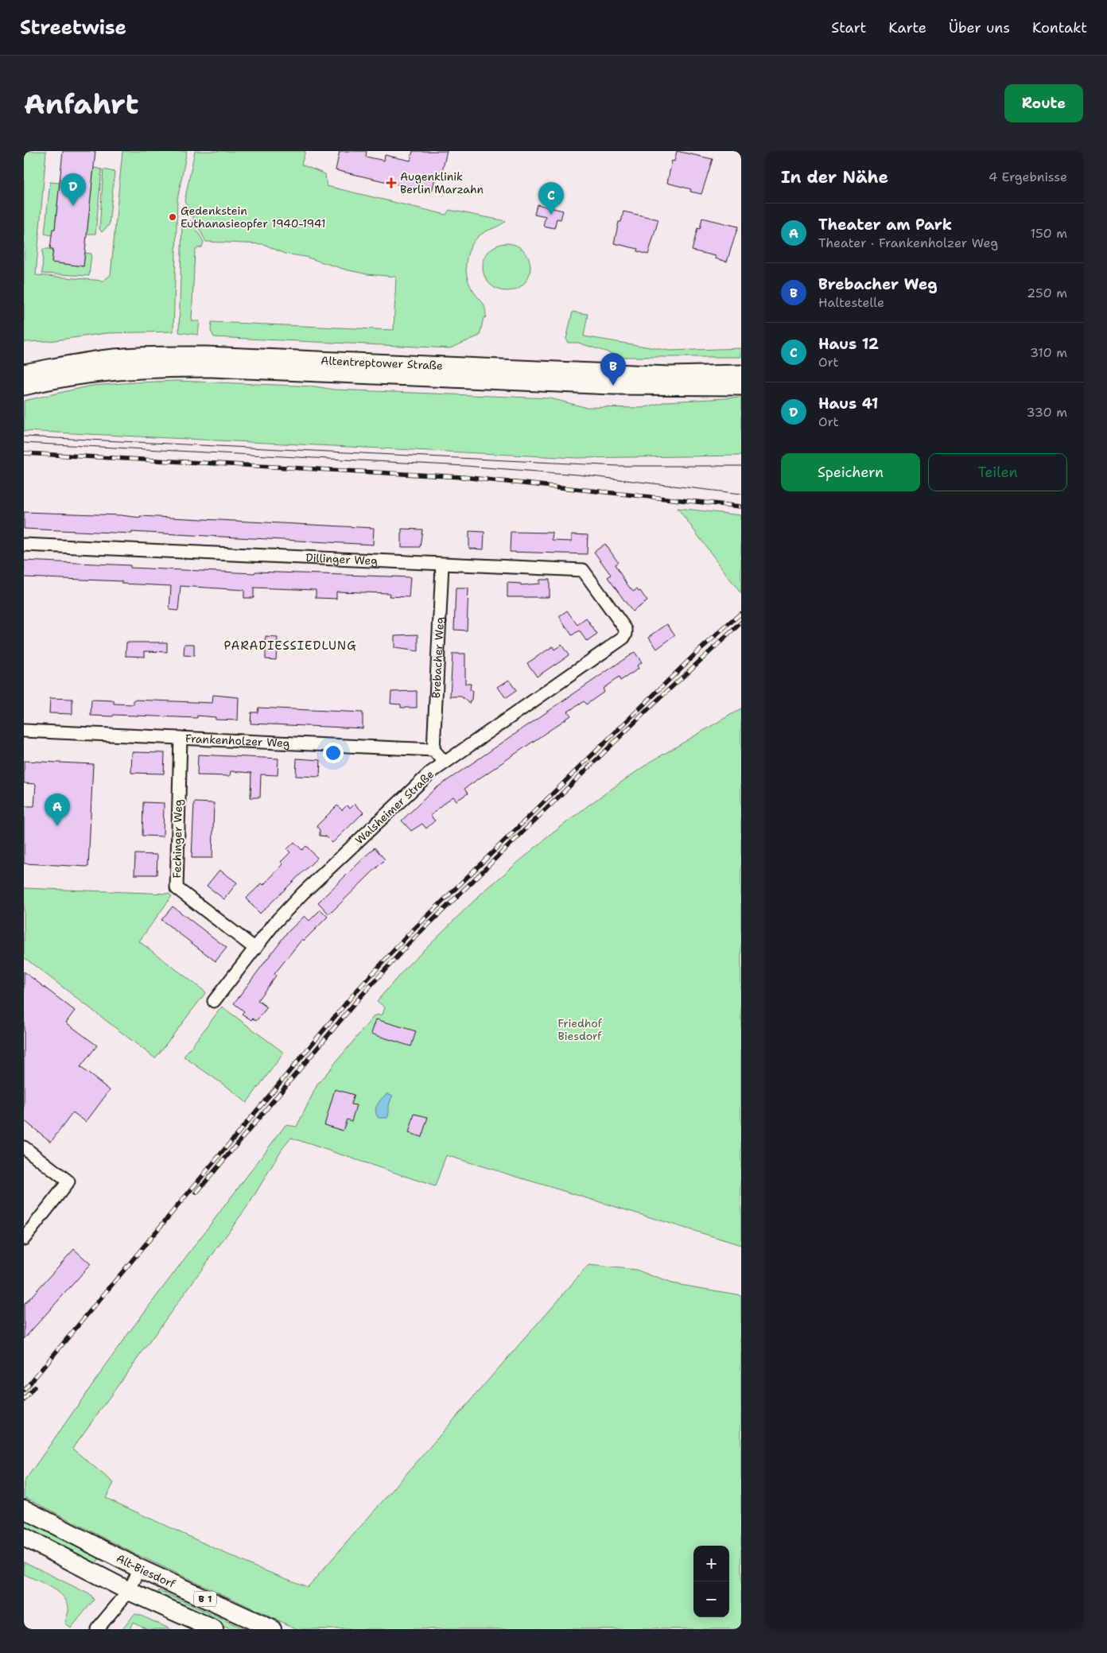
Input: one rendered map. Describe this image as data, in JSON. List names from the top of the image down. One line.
{"streets":{"main road":["Altentreptower Straße","Alt-Biesdorf","B 1"],"street":["Dillinger Weg","Brebacher Weg","Frankenholzer Weg","Walsheimer Straße","Fechinger Weg"]},"crossings":[["Dillinger Weg","Brebacher Weg"],["Dillinger Weg","Walsheimer Straße"],["Brebacher Weg","Frankenholzer Weg"],["Frankenholzer Weg","Fechinger Weg"],["Walsheimer Straße","Fechinger Weg"]],"districts":["PARADIESSIEDLUNG"],"parks":["Friedhof Biesdorf"],"places":{"health":["Augenklinik Berlin Marzahn"],"other":["Gedenkstein Euthanasieopfer 1940-1941"]},"page":{"header":"Streetwise","nav":["Start","Karte","Über uns","Kontakt"],"buttons":["Route",["Speichern","Teilen"]],"title":"Anfahrt","heading":["In der Nähe","4 Ergebnisse"],"pins":["D","C","B","A"],"list":[{"mark":"A","name":"Theater am Park","note":"Theater · Frankenholzer Weg","value":"150 m"},{"mark":"B","name":"Brebacher Weg","note":"Haltestelle","value":"250 m"},{"mark":"C","name":"Haus 12","note":"Ort","value":"310 m"},{"mark":"D","name":"Haus 41","note":"Ort","value":"330 m"}],"map_buttons":["+","−"]}}
